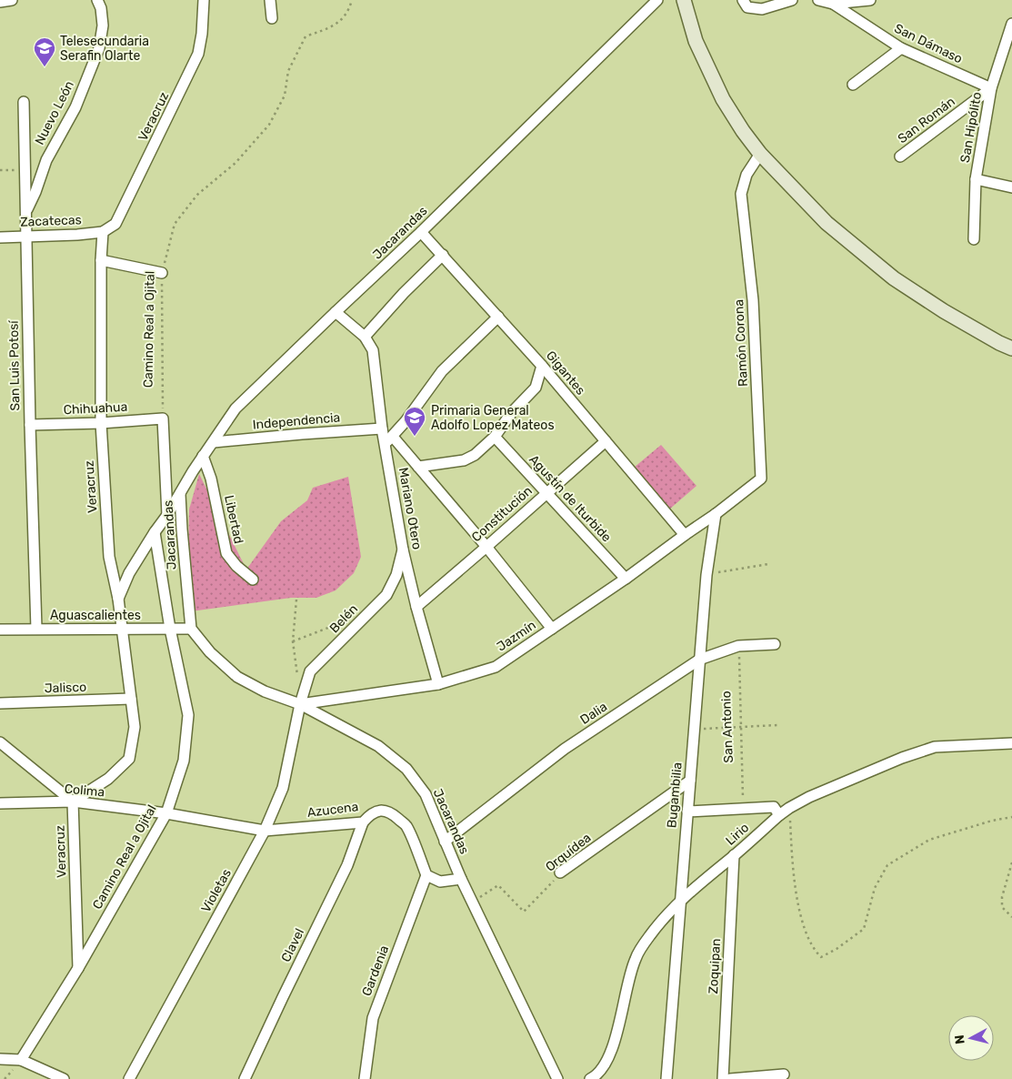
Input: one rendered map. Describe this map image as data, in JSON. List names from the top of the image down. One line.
{"streets":{"street":["San Dámaso","Nuevo León","Veracruz","San Román","San Hipólito","Zacatecas","Jacarandas","Camino Real a Ojital","Ramón Corona","San Luis Potosí","Gigantes","Chihuahua","Independencia","Agustín de Iturbide","Mariano Otero","Constitución","Libertad","Aguascalientes","Belén","Jazmín","Jalisco","Dalia","Colima","Bugambilia","Azucena","Lirio","Orquídea","Violetas","Clavel","Zoquipan","Gardenia"],"path":["San Antonio"]},"crossings":[["San Dámaso","San Román"],["San Dámaso","San Hipólito"],["Nuevo León","San Luis Potosí"],["Veracruz","Zacatecas"],["Veracruz","Camino Real a Ojital"],["Veracruz","Chihuahua"],["Veracruz","Aguascalientes"],["Veracruz","Jalisco"],["Veracruz","Colima"],["San Román","San Hipólito"],["Zacatecas","San Luis Potosí"],["Jacarandas","Gigantes"],["Jacarandas","Independencia"],["Jacarandas","Mariano Otero"],["Jacarandas","Libertad"],["Jacarandas","Aguascalientes"],["Jacarandas","Belén"],["Jacarandas","Jazmín"],["Jacarandas","Dalia"],["Jacarandas","Orquídea"],["Jacarandas","Violetas"],["Camino Real a Ojital","Chihuahua"],["Camino Real a Ojital","Aguascalientes"],["Camino Real a Ojital","Colima"],["Camino Real a Ojital","Azucena"],["Ramón Corona","Jazmín"],["Ramón Corona","Bugambilia"],["San Luis Potosí","Chihuahua"],["San Luis Potosí","Aguascalientes"],["Gigantes","Constitución"],["Gigantes","Jazmín"],["Independencia","Mariano Otero"],["Agustín de Iturbide","Constitución"],["Agustín de Iturbide","Jazmín"],["Mariano Otero","Constitución"],["Mariano Otero","Belén"],["Mariano Otero","Jazmín"],["Belén","Jazmín"],["Belén","Violetas"],["Jazmín","Bugambilia"],["Jazmín","Violetas"],["Dalia","San Antonio"],["Dalia","Bugambilia"],["Colima","Azucena"],["Bugambilia","Lirio"],["Bugambilia","Orquídea"],["Azucena","Violetas"],["Azucena","Clavel"],["Azucena","Gardenia"],["Lirio","Zoquipan"]],"places":{"school or university":["Telesecundaria Serafin Olarte","Primaria General Adolfo Lopez Mateos"]},"north":"left"}
